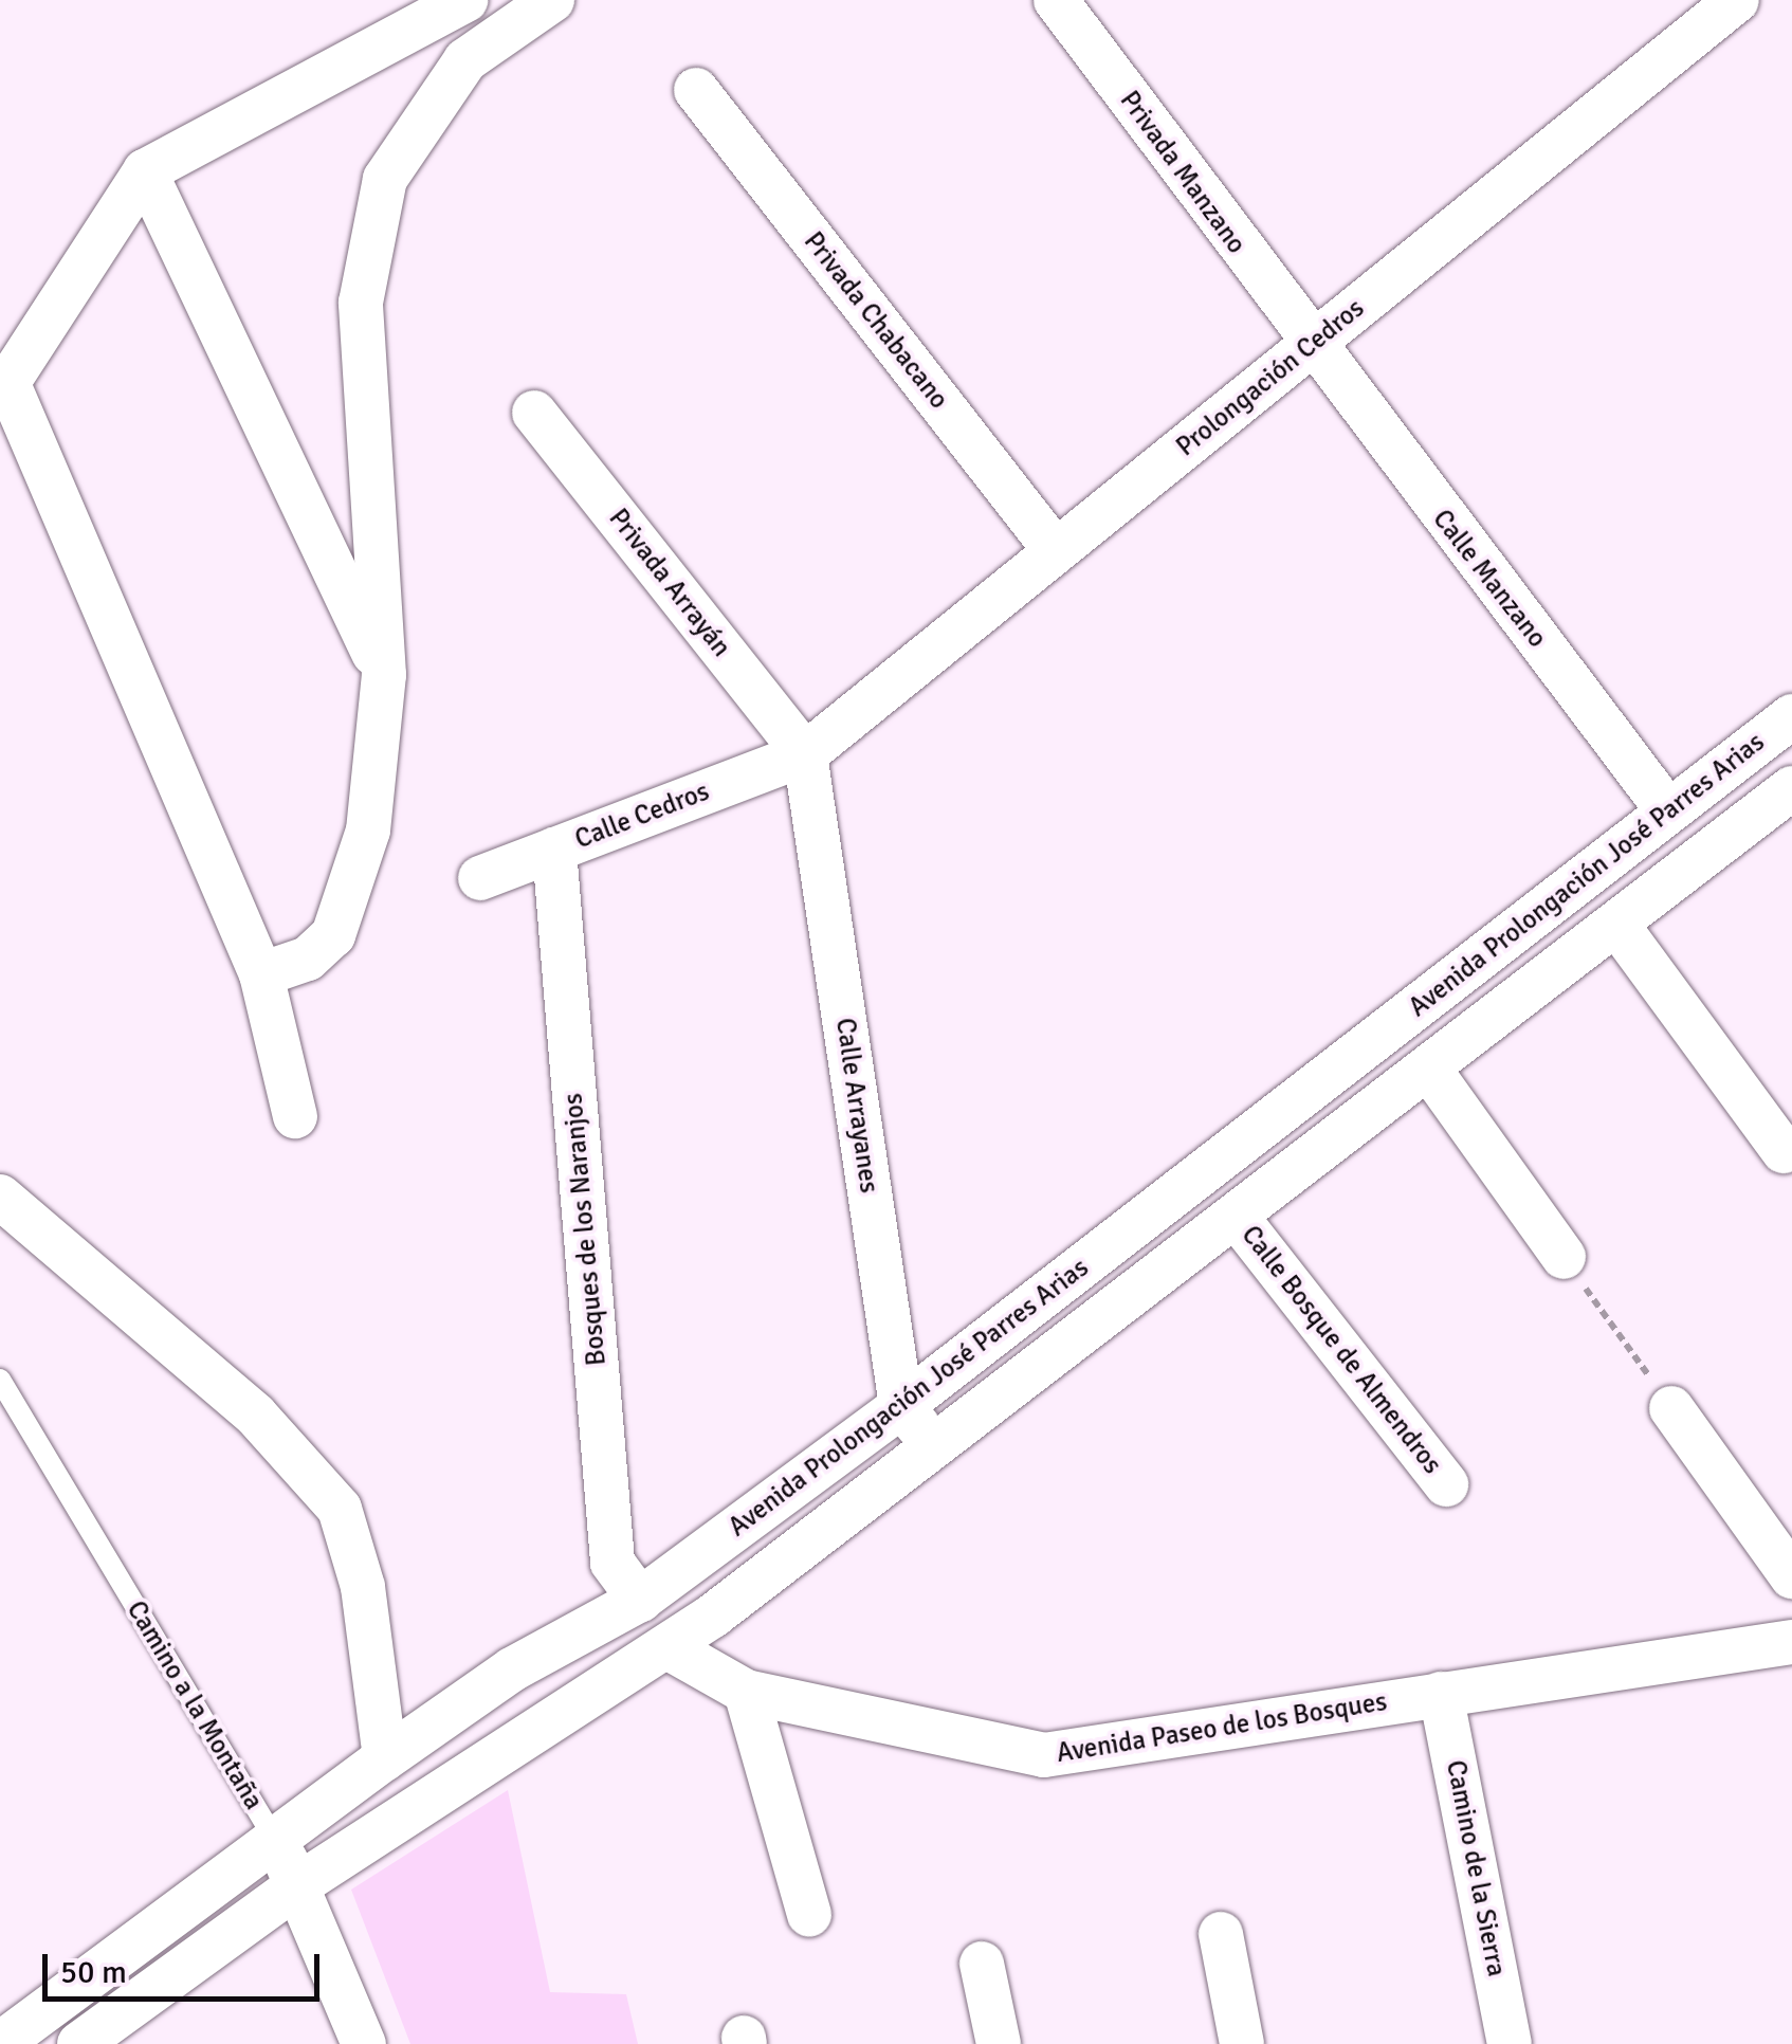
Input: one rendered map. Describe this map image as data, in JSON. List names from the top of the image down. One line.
{"streets":{"street":["Privada Manzano","Privada Chabacano","Prolongación Cedros","Calle Manzano","Privada Arrayán","Calle Cedros","Avenida Prolongación José Parres Arias","Calle Arrayanes","Bosques de los Naranjos","Calle Bosque de Almendros","Camino a la Montaña","Avenida Paseo de los Bosques","Camino de la Sierra"]},"crossings":[["Privada Manzano","Prolongación Cedros"],["Privada Manzano","Calle Manzano"],["Privada Chabacano","Prolongación Cedros"],["Prolongación Cedros","Calle Manzano"],["Prolongación Cedros","Privada Arrayán"],["Prolongación Cedros","Calle Cedros"],["Prolongación Cedros","Calle Arrayanes"],["Calle Manzano","Avenida Prolongación José Parres Arias"],["Privada Arrayán","Calle Cedros"],["Privada Arrayán","Calle Arrayanes"],["Calle Cedros","Calle Arrayanes"],["Calle Cedros","Bosques de los Naranjos"],["Avenida Prolongación José Parres Arias","Calle Arrayanes"],["Avenida Prolongación José Parres Arias","Bosques de los Naranjos"],["Avenida Prolongación José Parres Arias","Calle Bosque de Almendros"],["Avenida Prolongación José Parres Arias","Camino a la Montaña"],["Avenida Prolongación José Parres Arias","Avenida Paseo de los Bosques"],["Avenida Paseo de los Bosques","Camino de la Sierra"]],"scale_bar":"50 m"}
